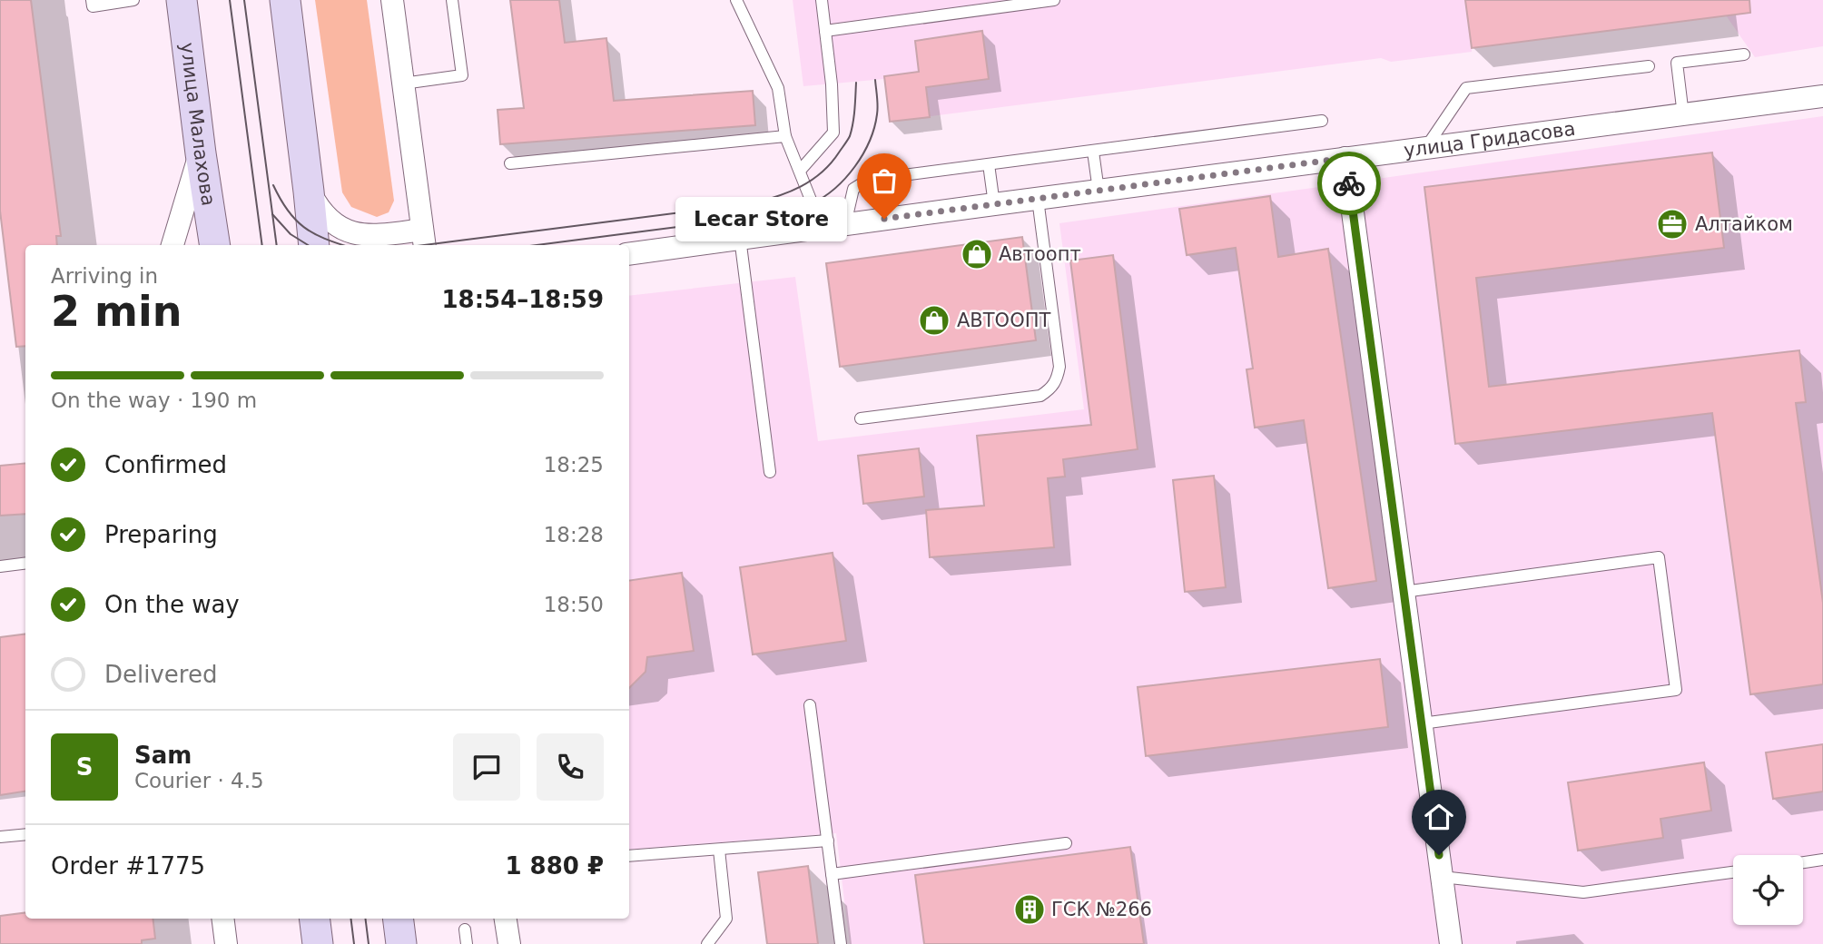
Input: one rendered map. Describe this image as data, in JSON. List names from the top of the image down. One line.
{"streets":{"main road":["улица Малахова"],"street":["улица Гридасова"]},"places":{"other":["Lecar Store"],"office":["Алтайком"],"shop":["Автоопт","АВТООПТ"],"building":["ГСК №266"]},"page":{"bubble":"Lecar Store","heading":["2 min","Arriving in","18:54–18:59"],"panel":["Sam","Courier · 4.5","Order #1775","1 880 ₽"],"bar":"On the way · 190 m","list":[["Confirmed","18:25"],["Preparing","18:28"],["On the way","18:50"],"Delivered"],"round":"S"}}
